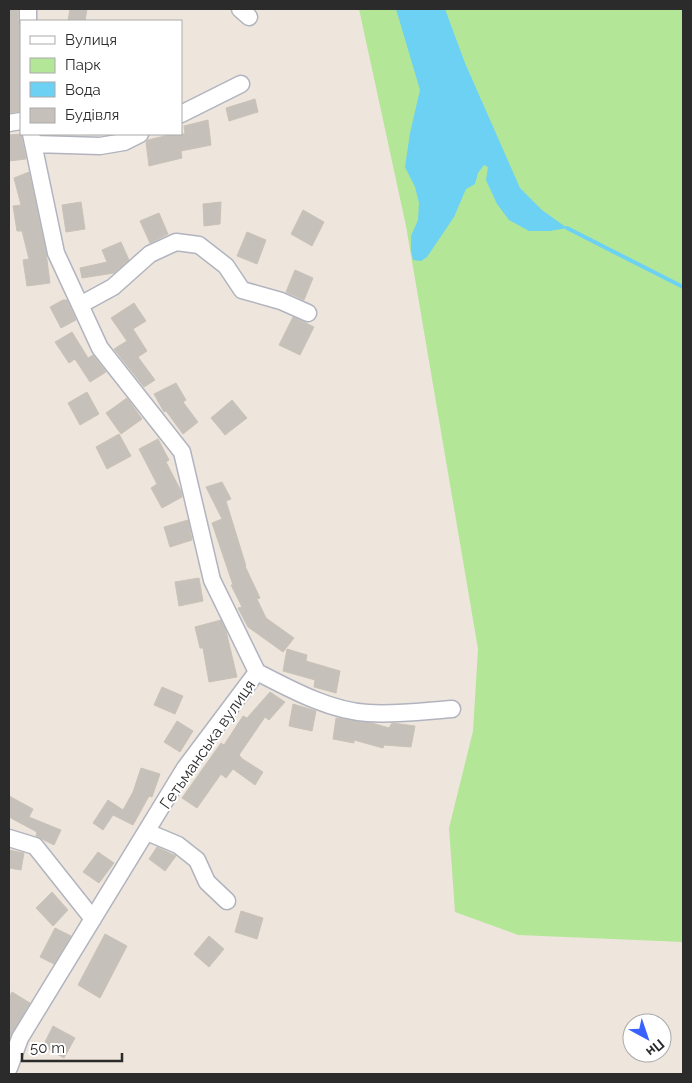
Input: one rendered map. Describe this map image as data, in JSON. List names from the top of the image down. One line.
{"streets":{"street":["Гетьманська вулиця"]},"legend":["Вулиця","Парк","Вода","Будівля"],"scale_bar":"50 m","north":"bottom right"}
